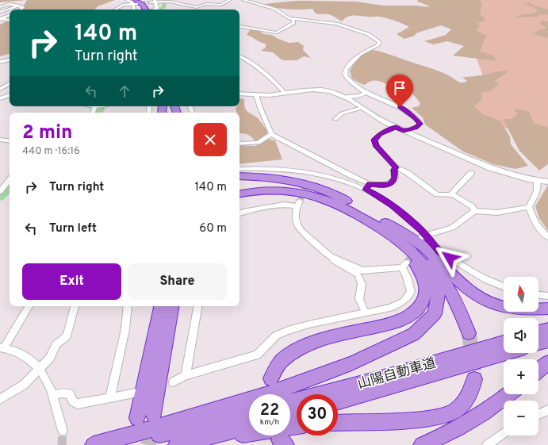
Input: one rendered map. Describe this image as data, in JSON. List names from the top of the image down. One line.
{"streets":{"highway":["山陽自動車道"]},"north":"top","page":{"turn":["140 m","Turn right"],"heading":["2 min","440 m · 16:16"],"list":[{"name":"Turn right","value":"140 m"},{"name":"Turn left","value":"60 m"}],"buttons":["Exit","Share"],"map_buttons":["+","−"],"speed":"22 km/h","limit":"30"}}
